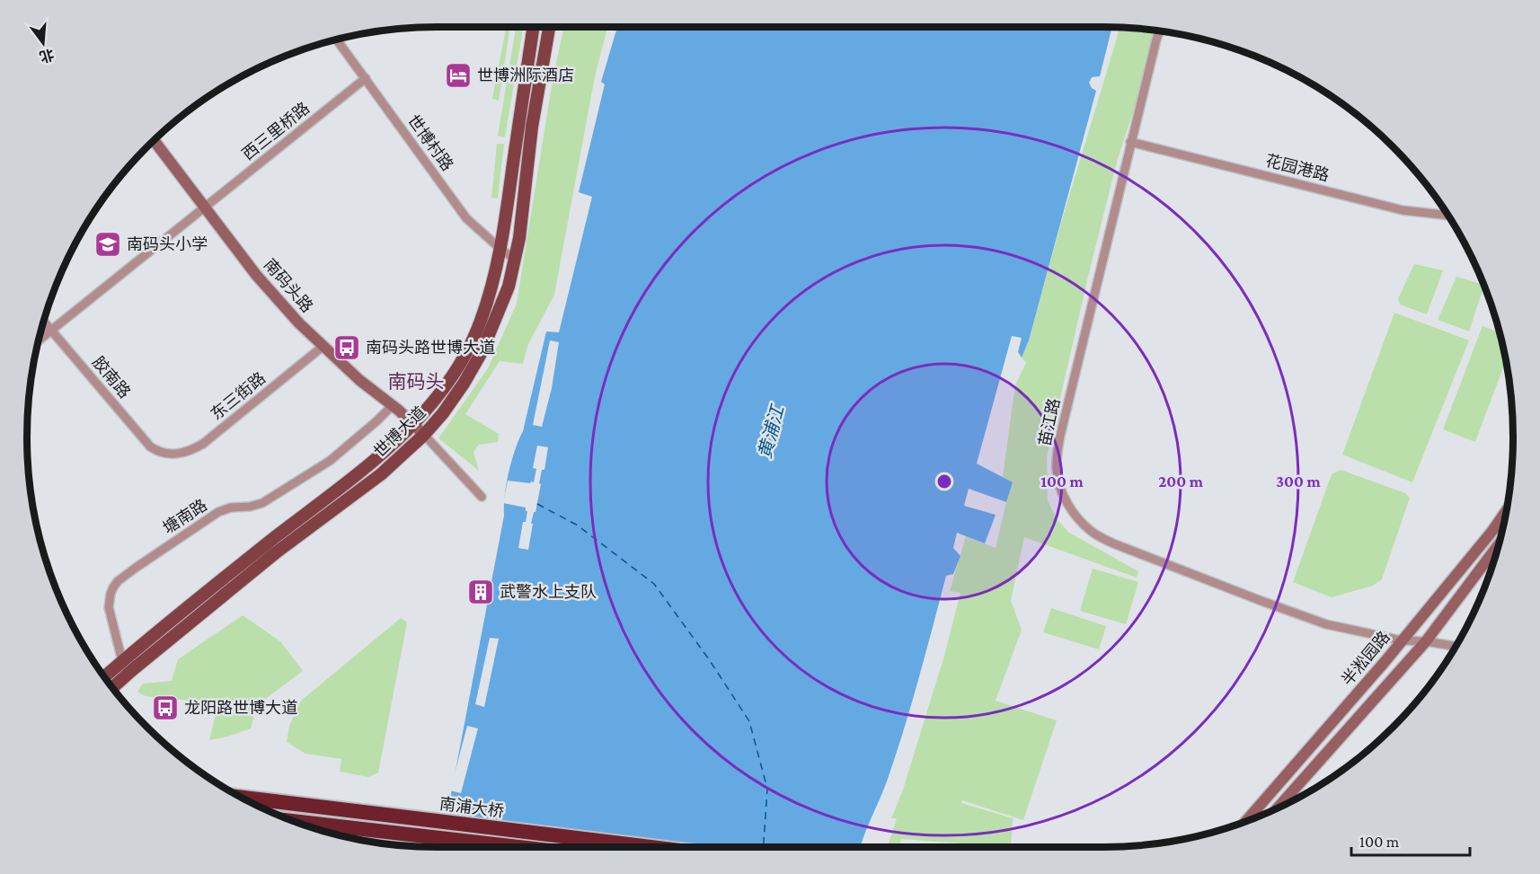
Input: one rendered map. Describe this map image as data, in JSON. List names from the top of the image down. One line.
{"streets":{"highway":["南浦大桥"],"main road":["南码头路","世博大道","半淞园路"],"street":["西三里桥路","世博村路","花园港路","胶南路","东三街路","苗江路","塘南路"]},"crossings":[["西三里桥路","世博村路"],["西三里桥路","南码头路"],["西三里桥路","胶南路"],["世博村路","世博大道"],["花园港路","苗江路"],["南码头路","东三街路"],["南码头路","世博大道"],["南码头路","塘南路"],["胶南路","东三街路"],["苗江路","半淞园路"],["世博大道","塘南路"]],"districts":["南码头"],"water":["黄浦江"],"places":{"hotel":["世博洲际酒店"],"school or university":["南码头小学"],"bus stop":["南码头路世博大道","龙阳路世博大道"],"building":["武警水上支队"]},"scale_bar":"100 m","north":"bottom","rings":["100 m","200 m","300 m"]}
